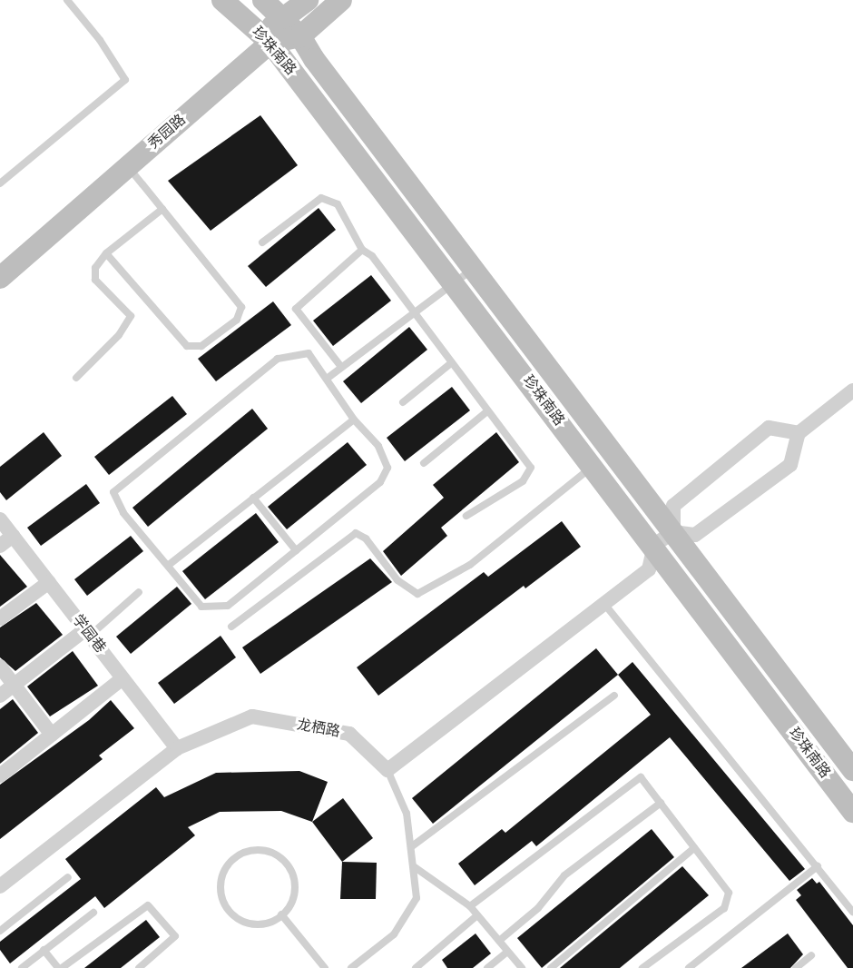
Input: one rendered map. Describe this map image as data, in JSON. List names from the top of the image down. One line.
{"streets":{"main road":["珍珠南路","秀园路"],"street":["学园巷","龙栖路"]},"crossings":[["珍珠南路","秀园路"],["学园巷","龙栖路"]]}
